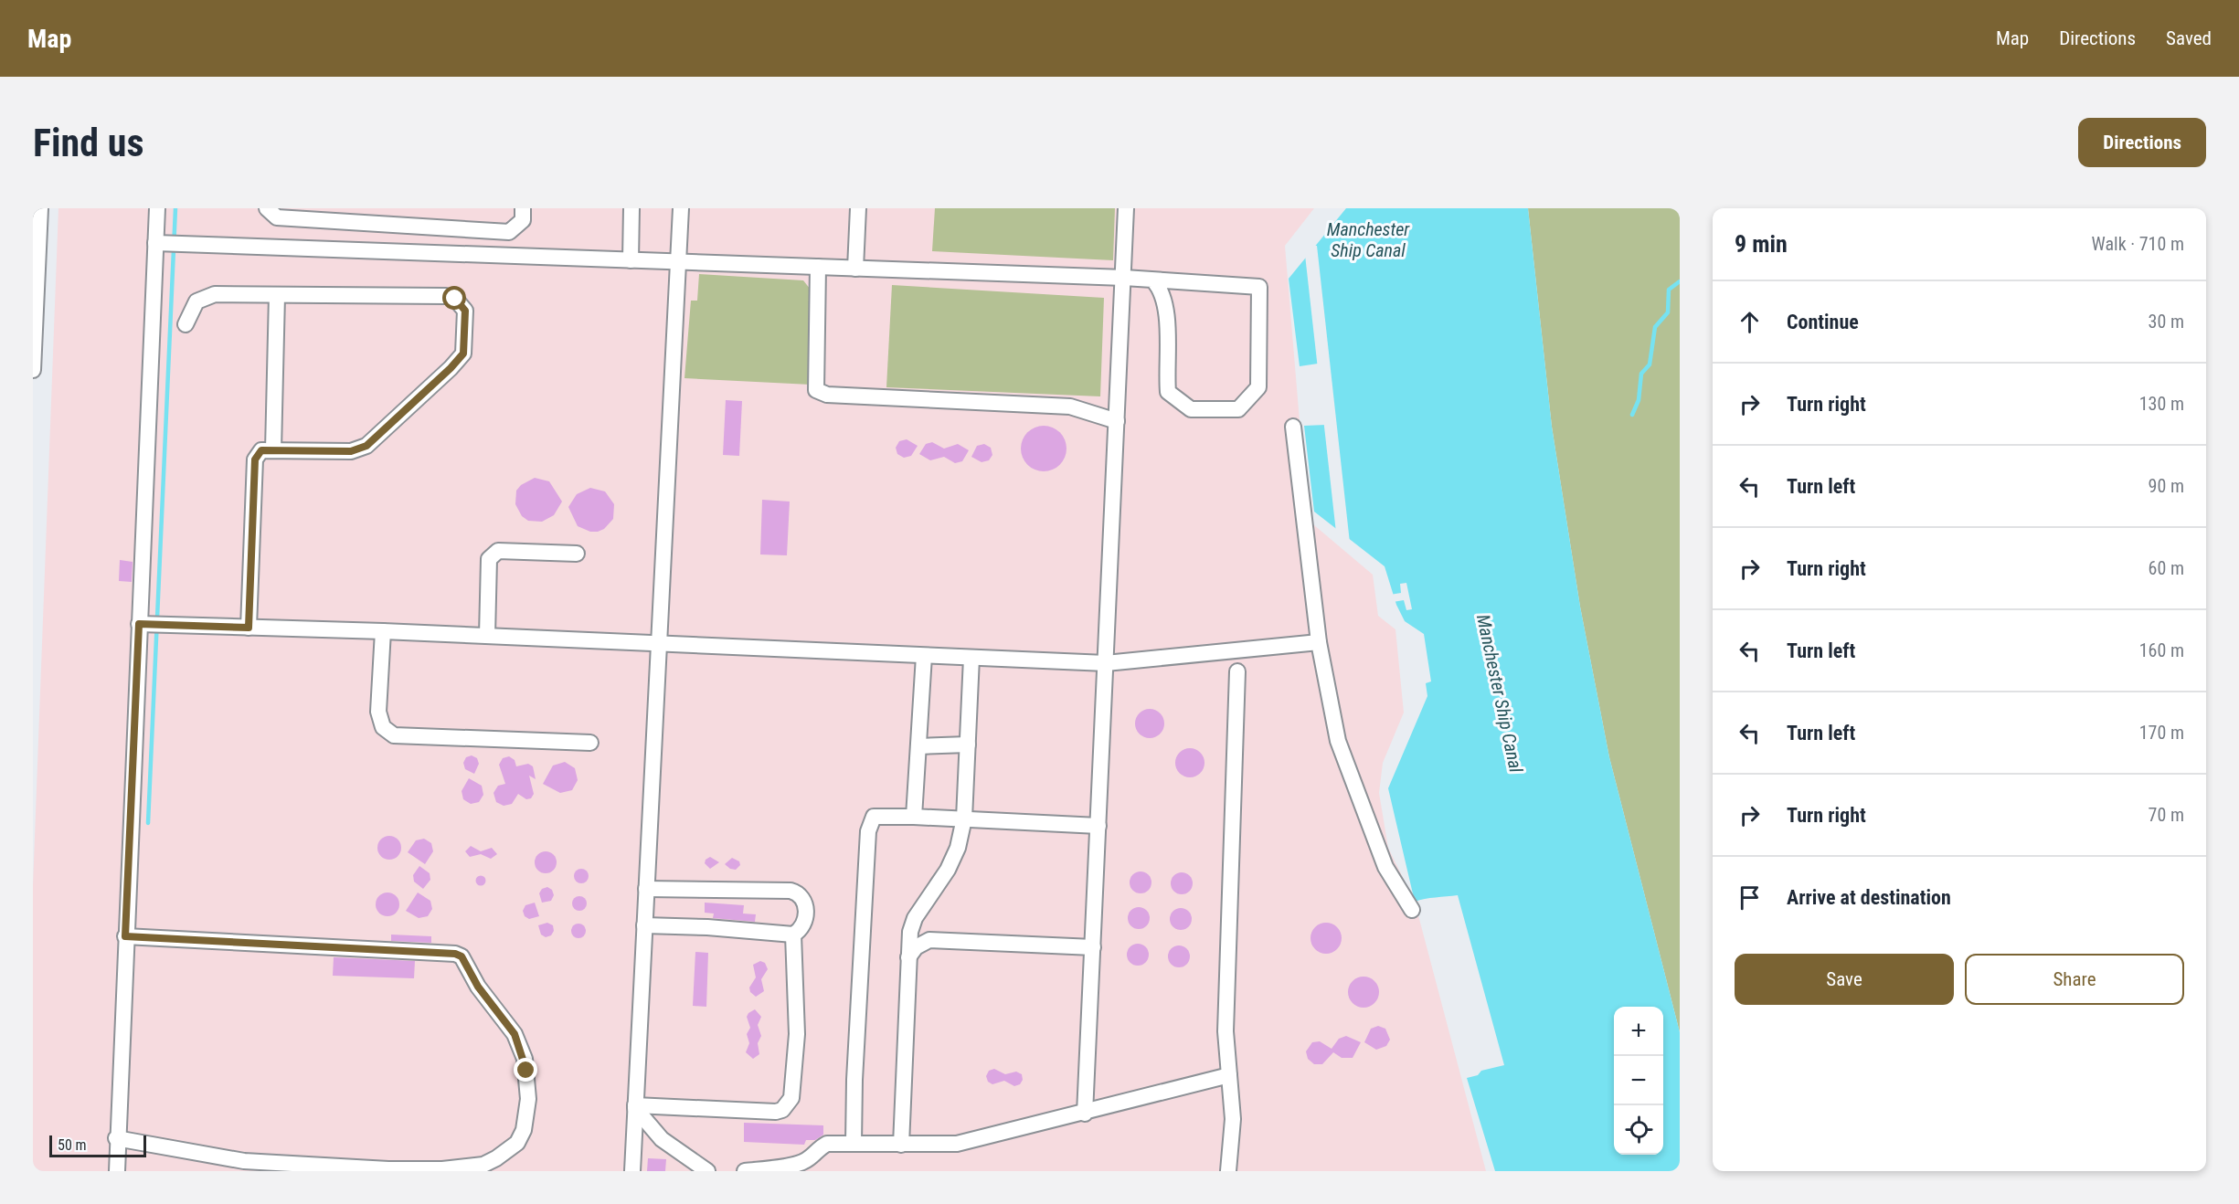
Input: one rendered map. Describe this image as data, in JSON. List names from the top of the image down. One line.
{"water":["Manchester Ship Canal"],"scale_bar":"50 m","page":{"header":"Map","nav":["Map","Directions","Saved"],"buttons":["Directions",["Save","Share"]],"title":"Find us","heading":["9 min","Walk · 710 m"],"list":[["Continue","30 m"],["Turn right","130 m"],["Turn left","90 m"],["Turn right","60 m"],["Turn left","160 m"],["Turn left","170 m"],["Turn right","70 m"],"Arrive at destination"],"map_buttons":["+","−"],"scale":"50 m"}}
